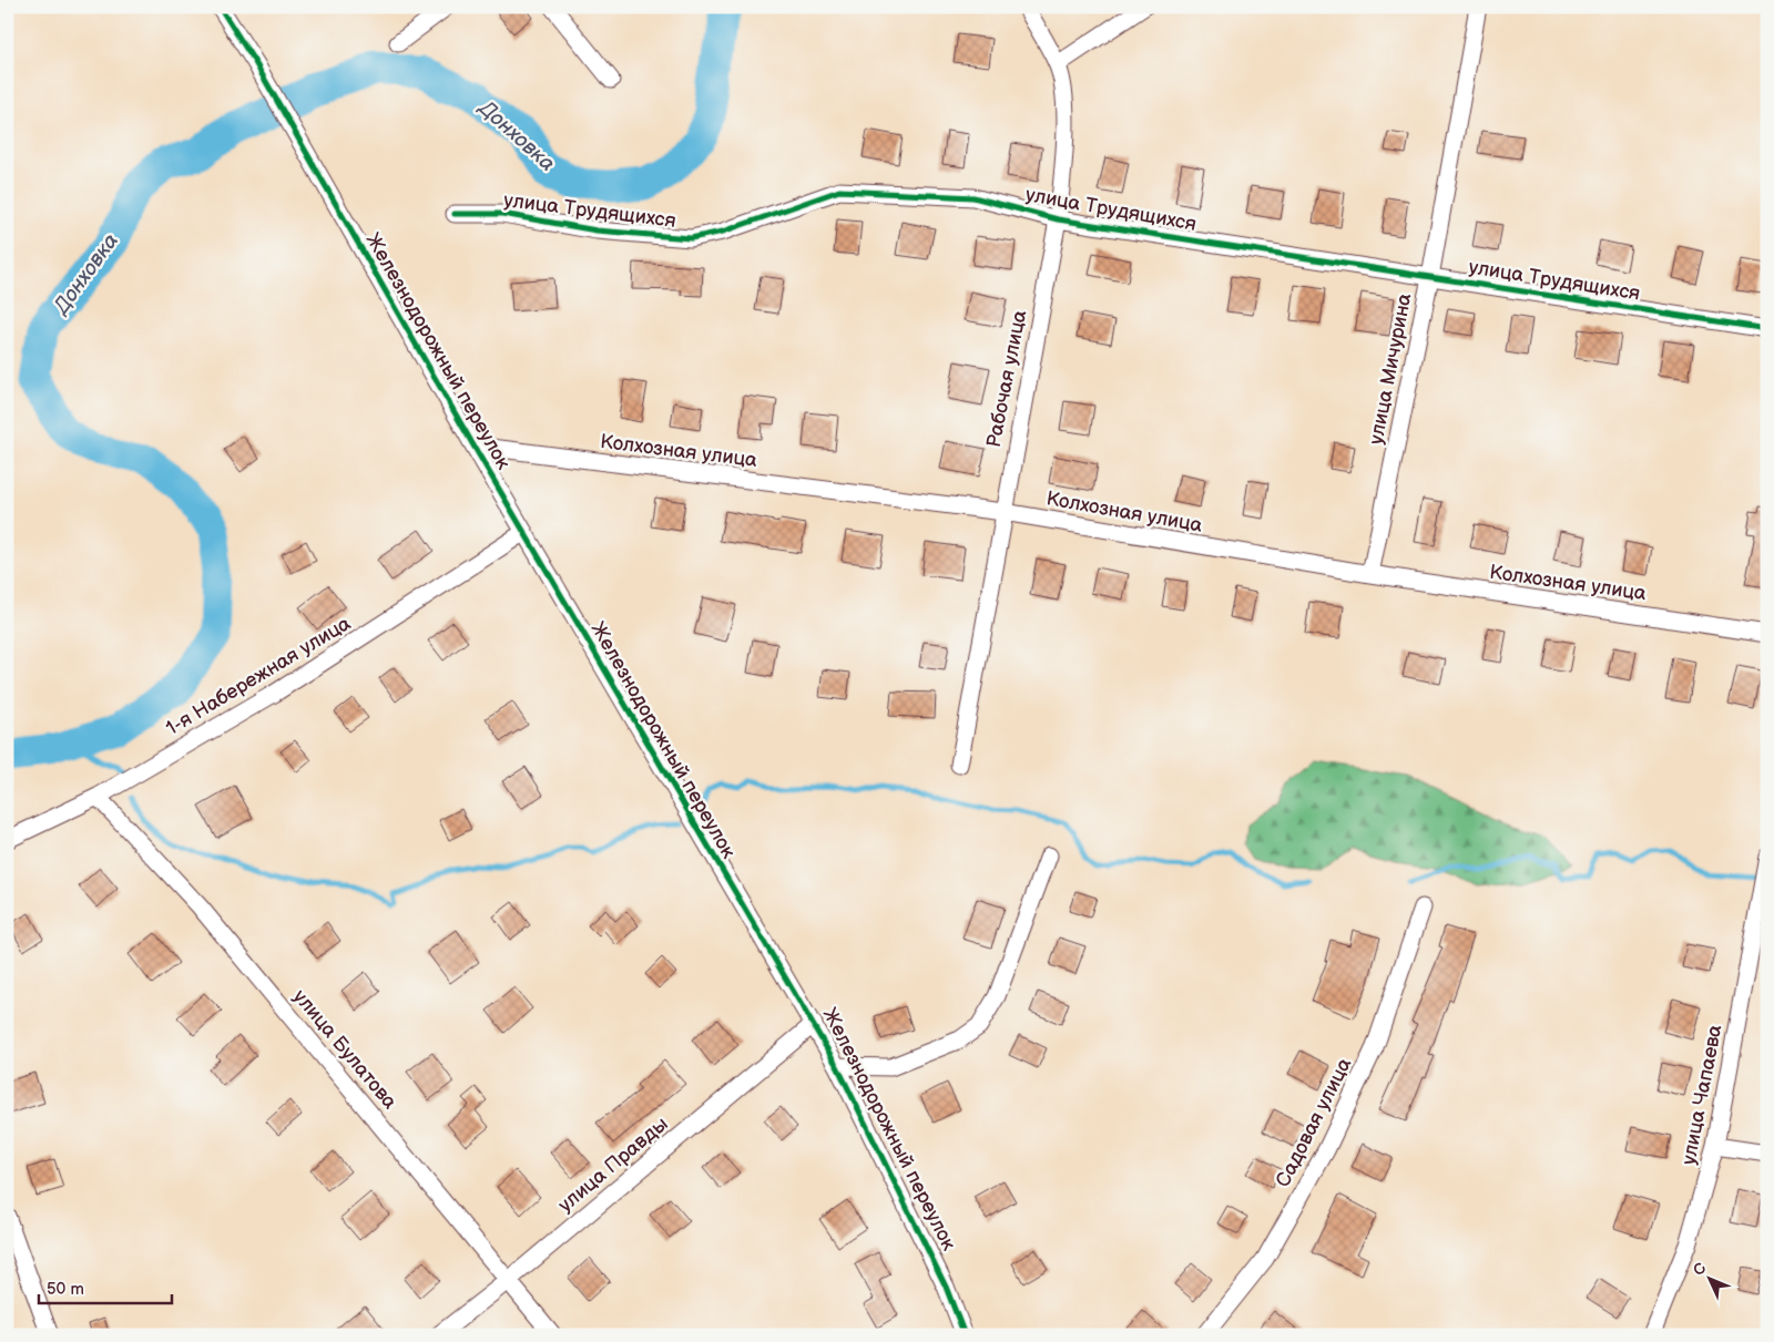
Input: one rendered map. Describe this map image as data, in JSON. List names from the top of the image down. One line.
{"streets":{"street":["улица Трудящихся","Железнодорожный переулок","улица Мичурина","Рабочая улица","Колхозная улица","1-я Набережная улица","улица Булатова","улица Чапаева","Садовая улица","улица Правды"]},"crossings":[["улица Трудящихся","улица Мичурина"],["улица Трудящихся","Рабочая улица"],["Железнодорожный переулок","Колхозная улица"],["Железнодорожный переулок","1-я Набережная улица"],["Железнодорожный переулок","улица Правды"],["улица Мичурина","Колхозная улица"],["Рабочая улица","Колхозная улица"],["1-я Набережная улица","улица Булатова"],["улица Булатова","улица Правды"]],"water":["Донховка"],"scale_bar":"50 m","north":"top left"}
